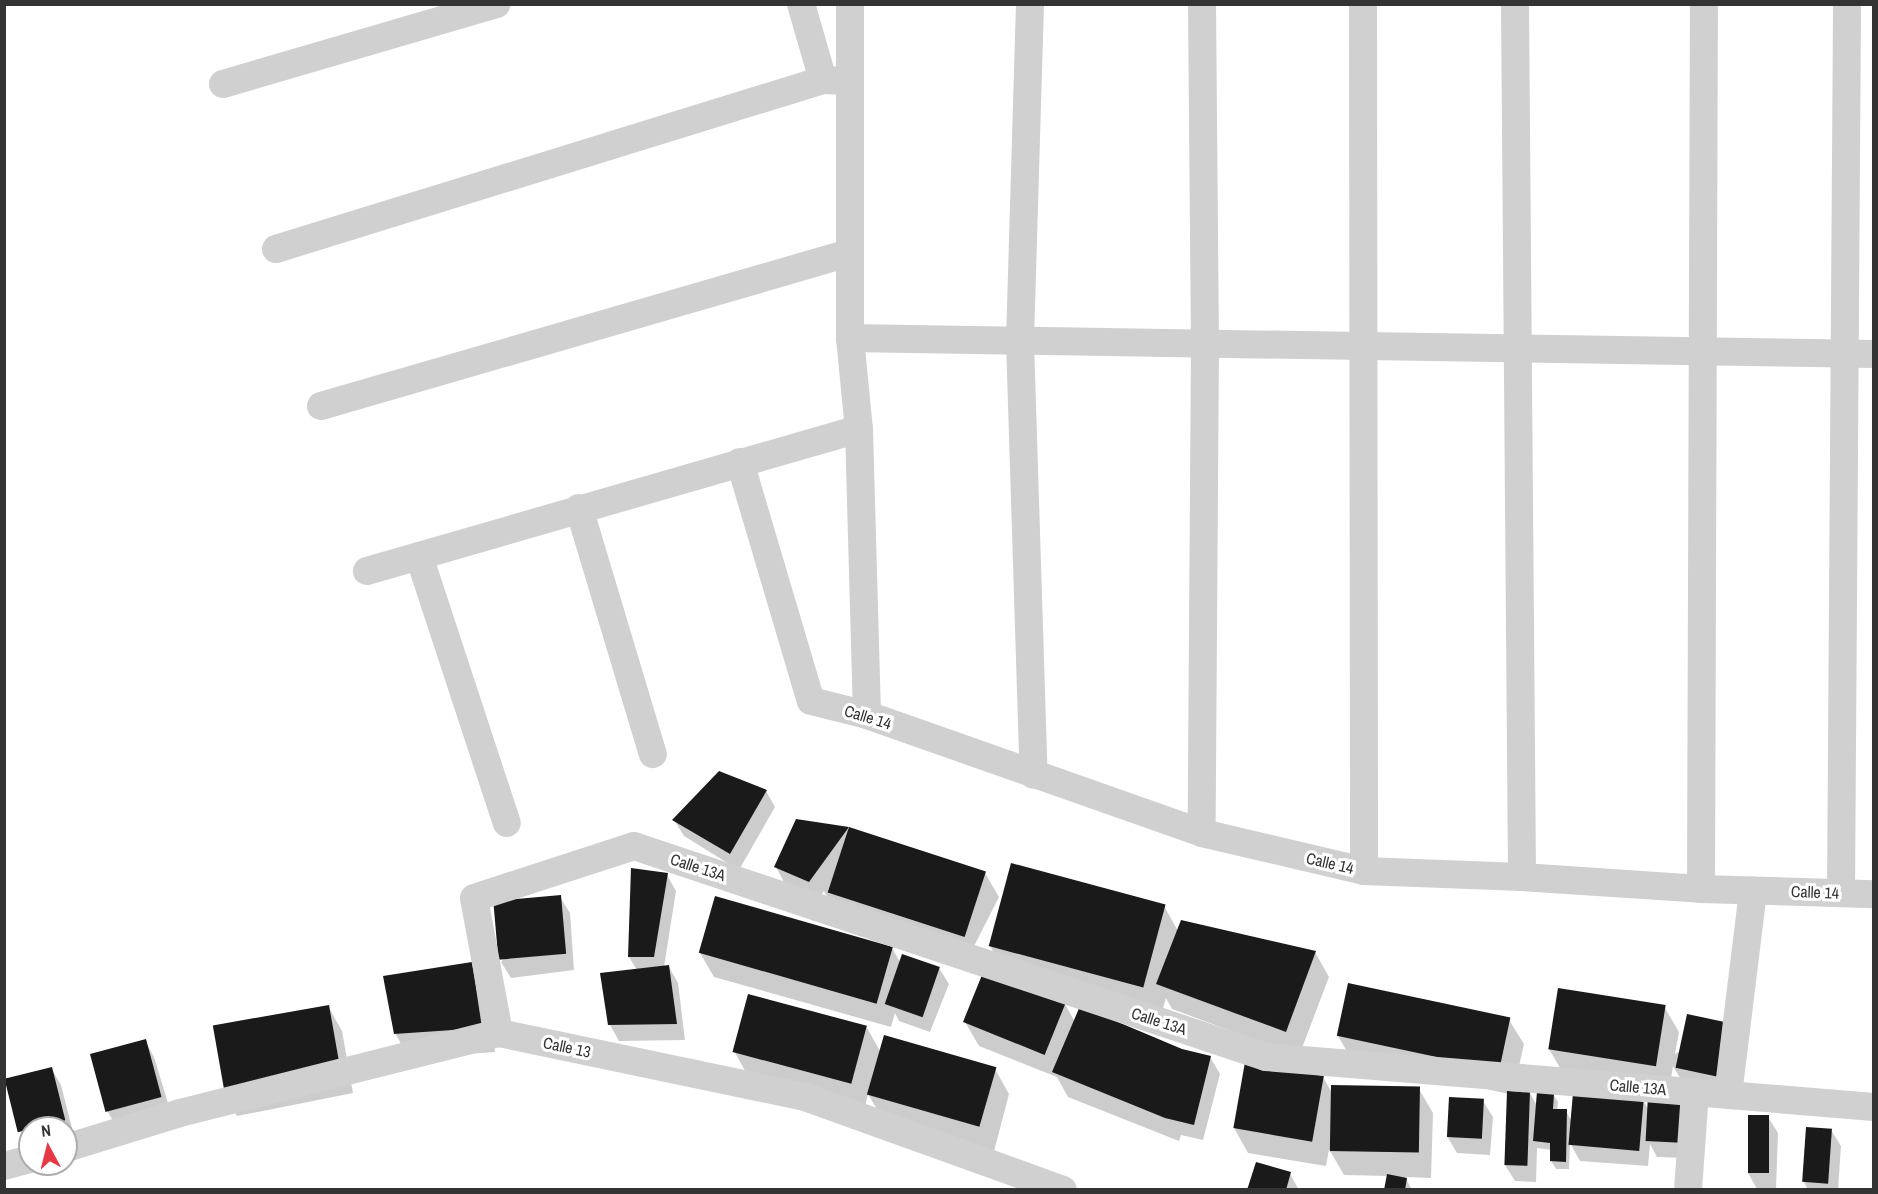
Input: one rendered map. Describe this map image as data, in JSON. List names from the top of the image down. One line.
{"streets":{"street":["Calle 14","Calle 13A","Calle 13"]},"crossings":[["Calle 13A","Calle 13"]],"north":"top"}
